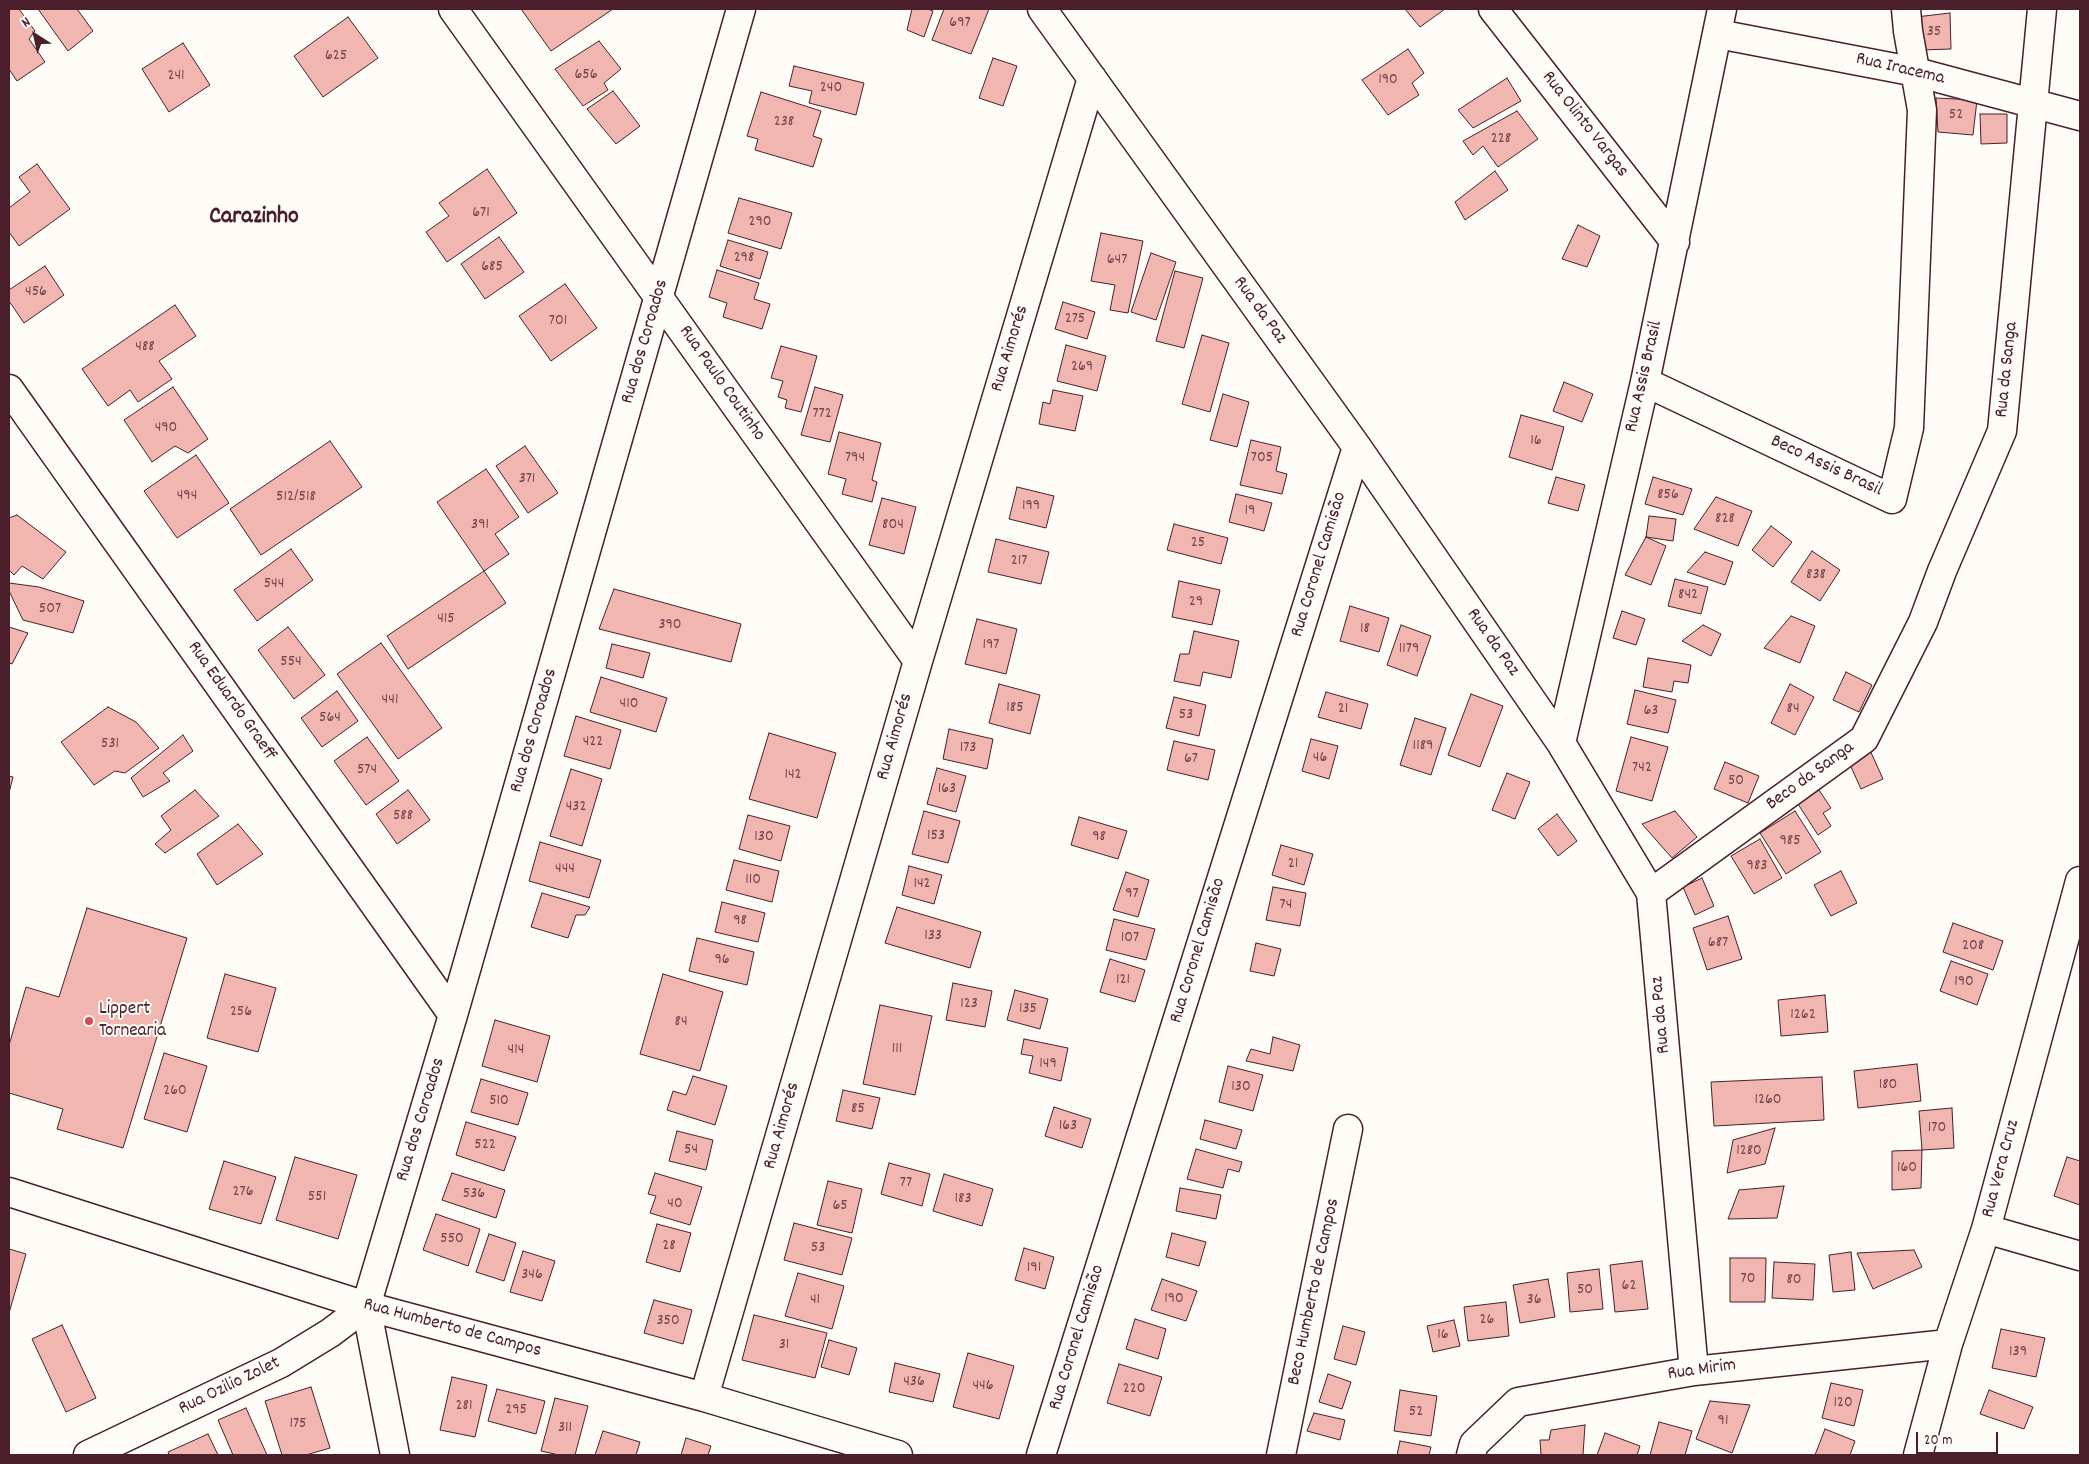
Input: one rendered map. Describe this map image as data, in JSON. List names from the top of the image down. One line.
{"streets":{"street":["Rua Iracema","Rua Olinto Vargas","Rua da Paz","Rua dos Coroados","Rua Aimorés","Rua da Sanga","Rua Assis Brasil","Rua Paulo Coutinho","Beco Assis Brasil","Rua Coronel Camisão","Rua Eduardo Graeff","Beco da Sanga","Rua Vera Cruz","Beco Humberto de Campos","Rua Humberto de Campos","Rua Mirim","Rua Ozilio Zolet"]},"crossings":[["Rua Iracema","Rua da Sanga"],["Rua Iracema","Rua Assis Brasil"],["Rua Iracema","Beco Assis Brasil"],["Rua Olinto Vargas","Rua Assis Brasil"],["Rua da Paz","Rua Aimorés"],["Rua da Paz","Rua Assis Brasil"],["Rua da Paz","Rua Coronel Camisão"],["Rua da Paz","Beco da Sanga"],["Rua da Paz","Rua Mirim"],["Rua dos Coroados","Rua Paulo Coutinho"],["Rua dos Coroados","Rua Eduardo Graeff"],["Rua dos Coroados","Rua Humberto de Campos"],["Rua dos Coroados","Rua Ozilio Zolet"],["Rua Aimorés","Rua Paulo Coutinho"],["Rua Aimorés","Rua Humberto de Campos"],["Rua da Sanga","Beco da Sanga"],["Rua Assis Brasil","Beco Assis Brasil"],["Rua Vera Cruz","Rua Mirim"],["Rua Humberto de Campos","Rua Ozilio Zolet"]],"districts":["Carazinho"],"places":["Lippert Tornearia"],"house_numbers":["697","35","625","656","241","190","240","52","238","228","671","290","298","647","685","456","275","701","488","269","772","490","16","794","705","371","856","494","512/518","199","19","828","391","804","25","217","838","544","842","29","507","415","390","18","197","1179","554","441","410","185","21","84","63","53","564","422","531","1189","173","46","67","742","574","142","50","163","432","588","153","130","98","985","21","983","444","110","142","97","74","98","133","107","687","208","96","121","190","123","135","256","1262","84","111","414","149","180","130","260","1260","510","85","163","170","522","54","1280","160","77","276","536","551","183","40","65","550","28","53","191","346","70","80","62","50","190","41","36","26","350","16","31","139","436","446","220","120","281","295","52","91","175","311"],"scale_bar":"20 m","north":"top left"}
